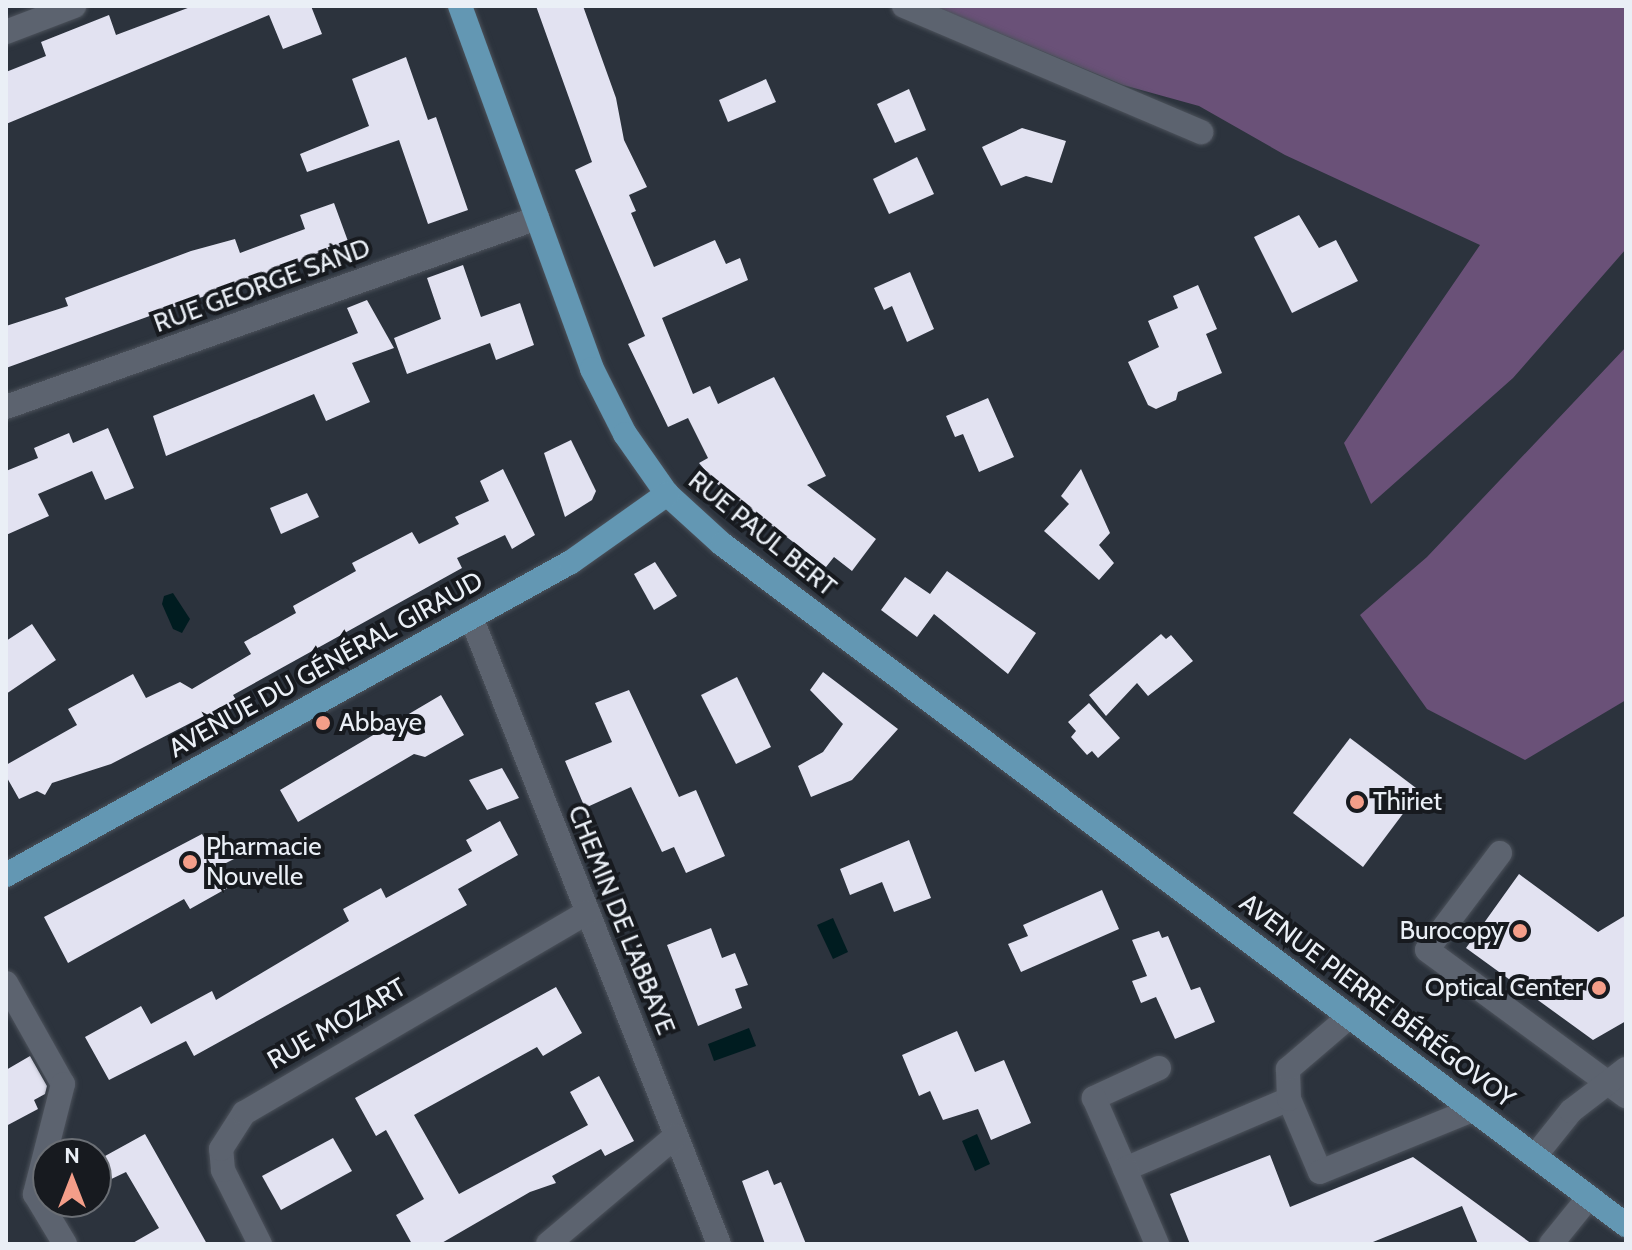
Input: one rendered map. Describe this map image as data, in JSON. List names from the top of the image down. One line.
{"streets":{"main road":["RUE PAUL BERT","AVENUE DU GÉNÉRAL GIRAUD","AVENUE PIERRE BÉRÉGOVOY"],"street":["RUE GEORGE SAND","CHEMIN DE L'ABBAYE","RUE MOZART"]},"crossings":[["RUE GEORGE SAND","RUE PAUL BERT"],["RUE PAUL BERT","AVENUE DU GÉNÉRAL GIRAUD"],["RUE PAUL BERT","AVENUE PIERRE BÉRÉGOVOY"],["AVENUE DU GÉNÉRAL GIRAUD","CHEMIN DE L'ABBAYE"],["CHEMIN DE L'ABBAYE","RUE MOZART"]],"places":["Abbaye","Thiriet","Pharmacie Nouvelle","Burocopy","Optical Center"],"north":"top"}
